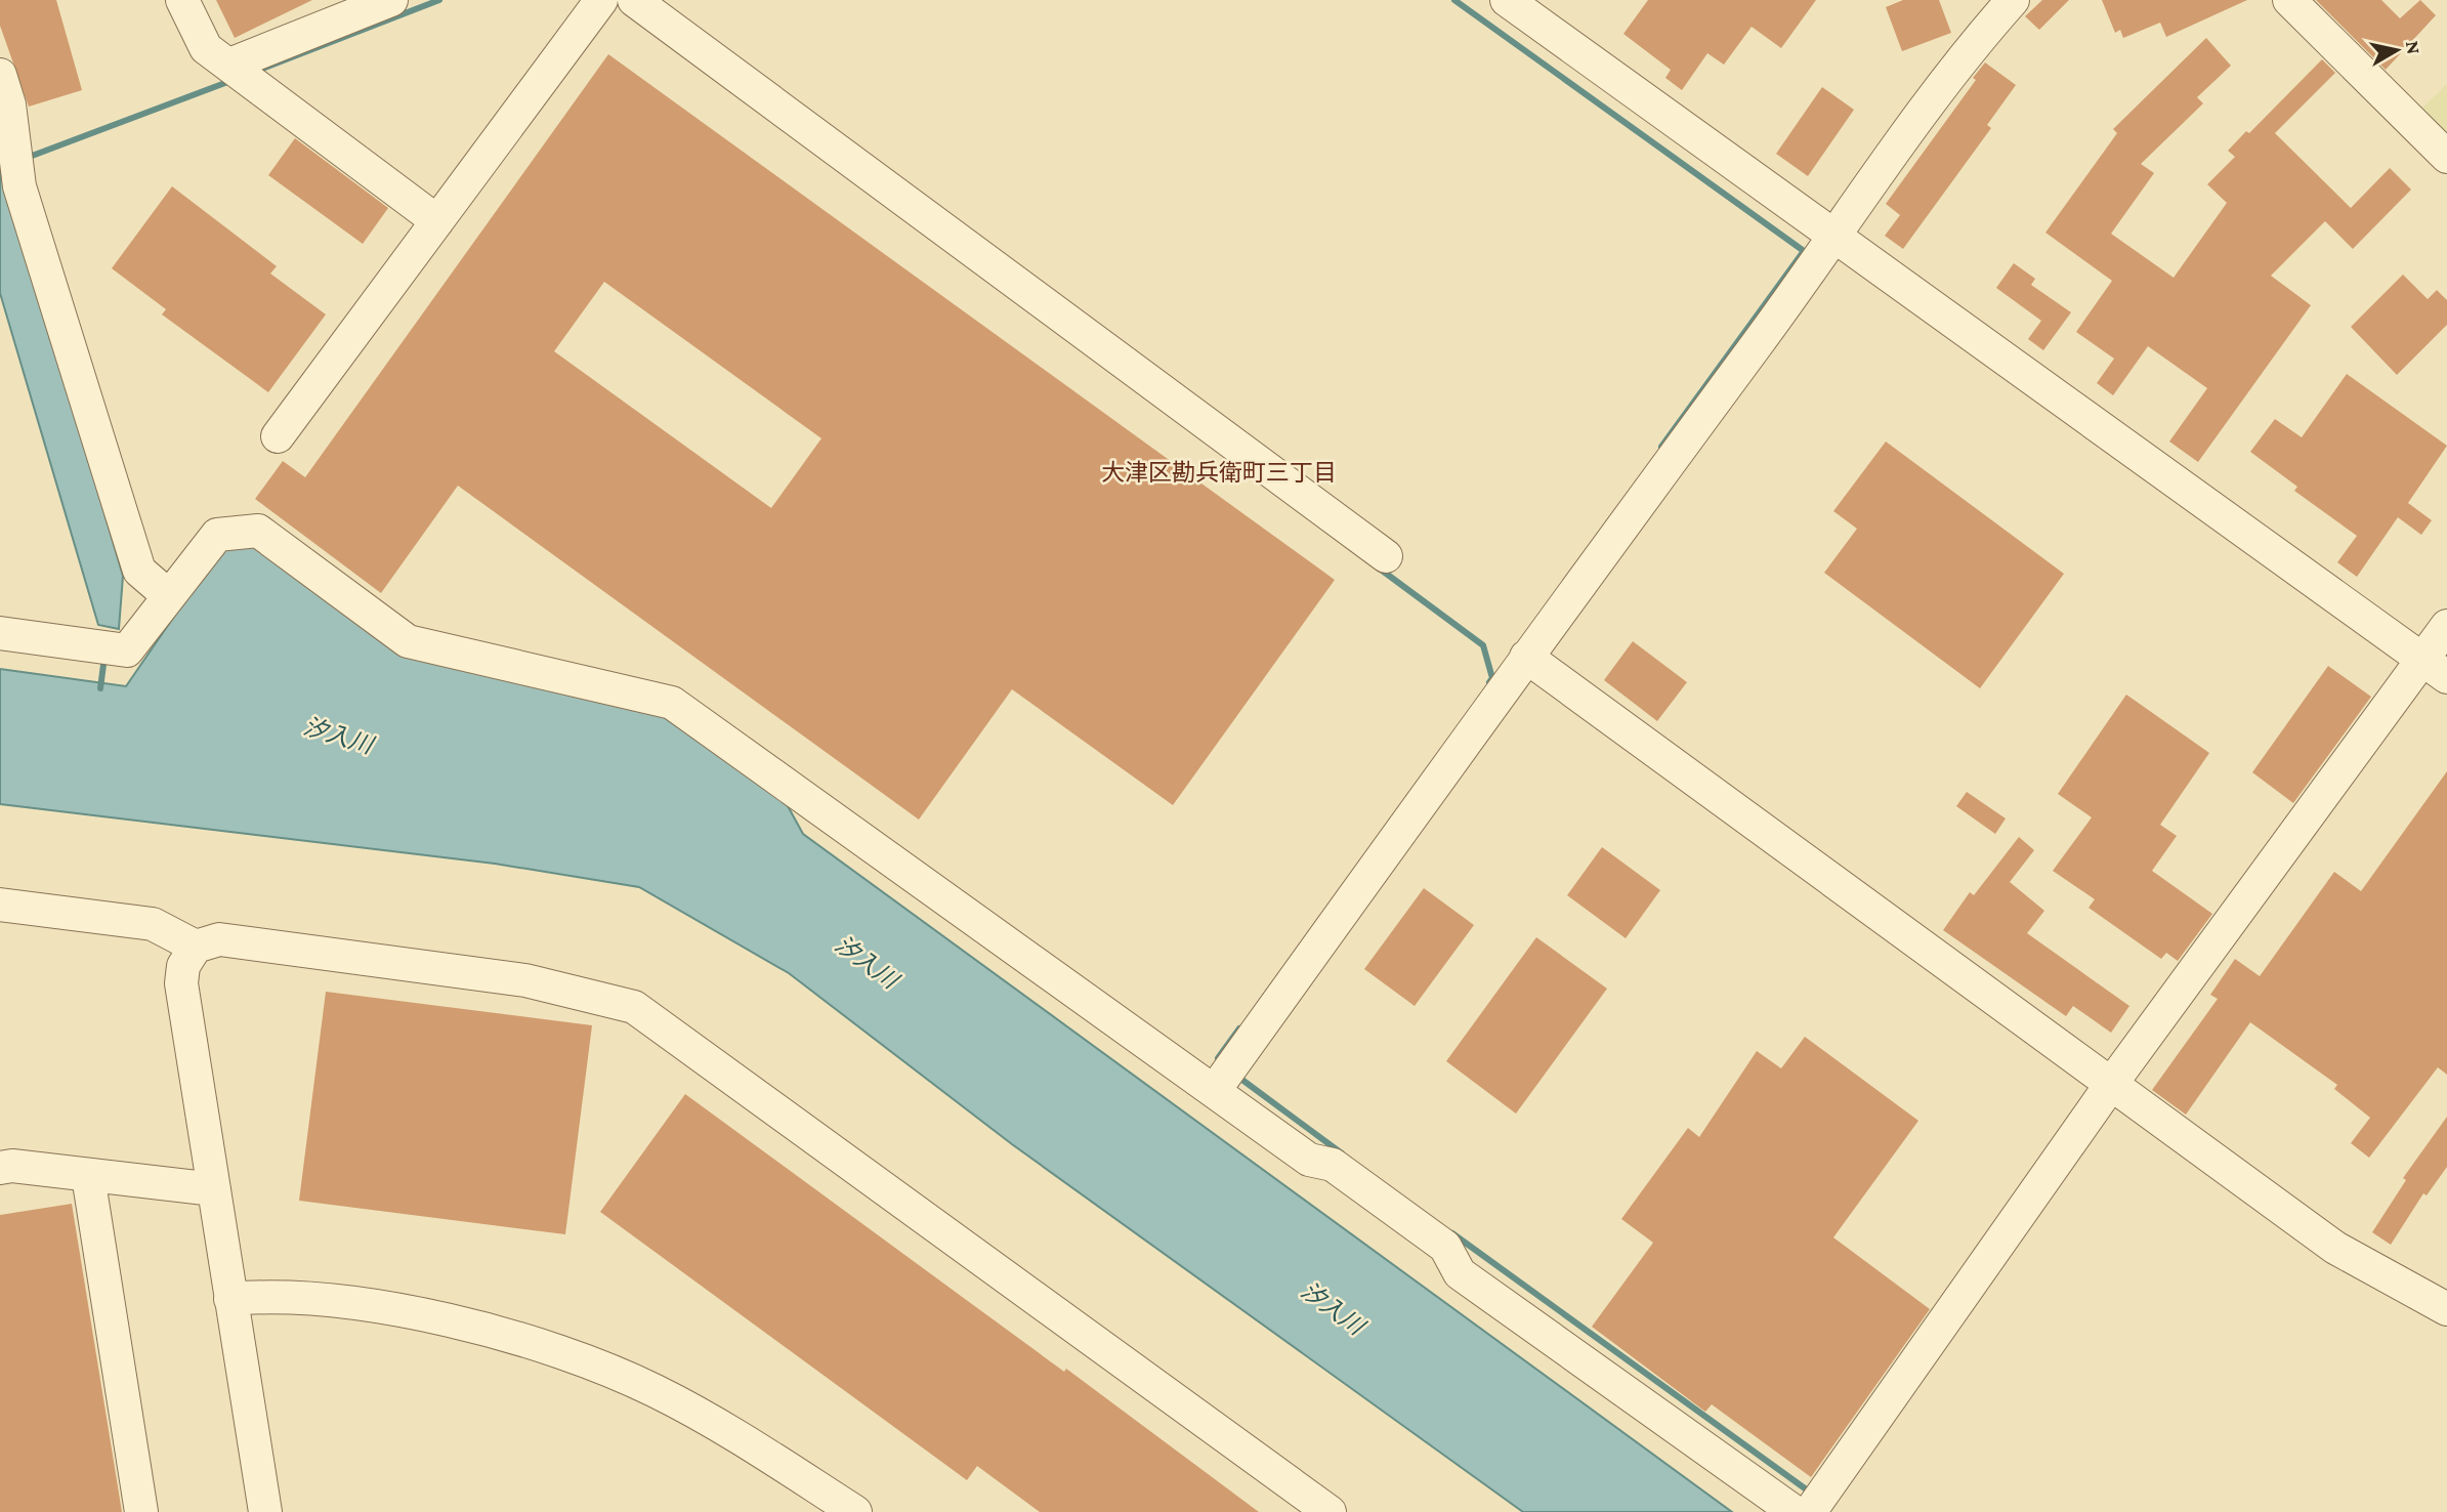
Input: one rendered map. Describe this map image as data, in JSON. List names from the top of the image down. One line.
{"districts":["大津区勘兵衛町三丁目"],"water":["汐入川"],"north":"right"}
